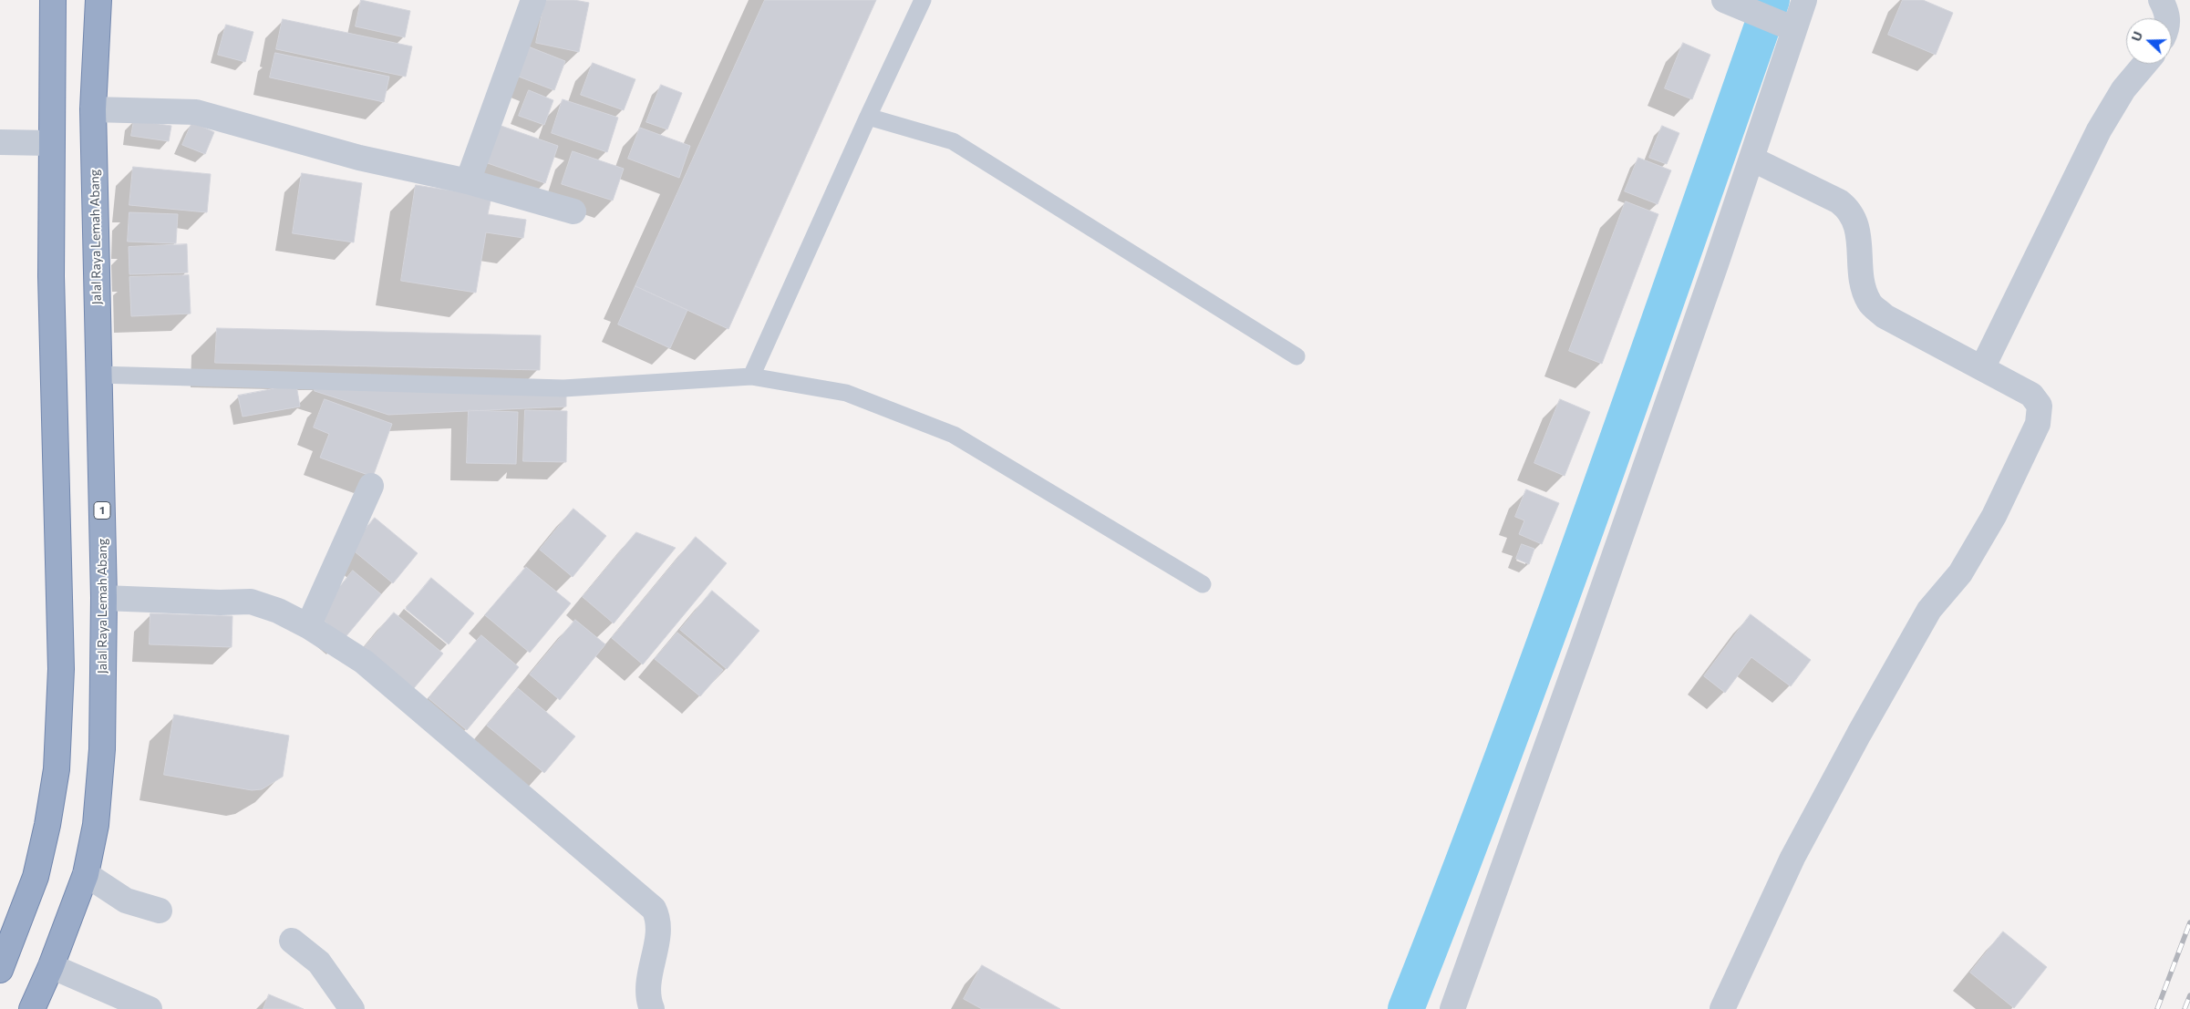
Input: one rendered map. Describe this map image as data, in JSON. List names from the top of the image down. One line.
{"streets":{"highway":["Jalal Raya Lemah Abang","1"]},"north":"left"}
